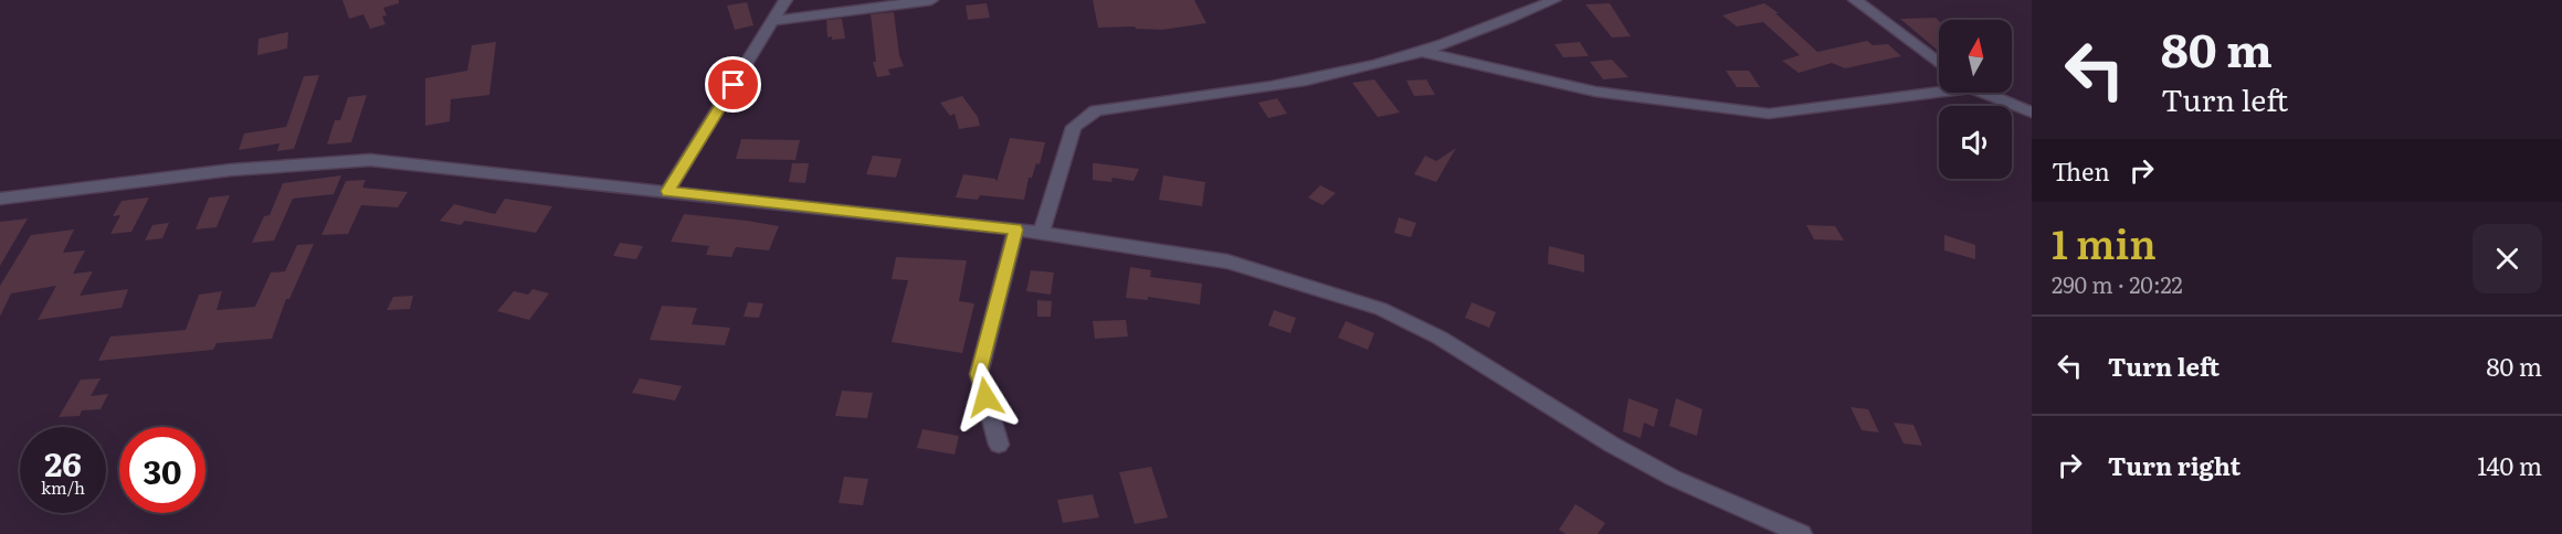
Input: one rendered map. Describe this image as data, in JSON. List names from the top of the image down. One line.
{"north":"top","page":{"turn":["80 m","Turn left"],"then":"Then","heading":["1 min","290 m · 20:22"],"list":[{"name":"Turn left","value":"80 m"},{"name":"Turn right","value":"140 m"}],"speed":"26 km/h","limit":"30"}}
